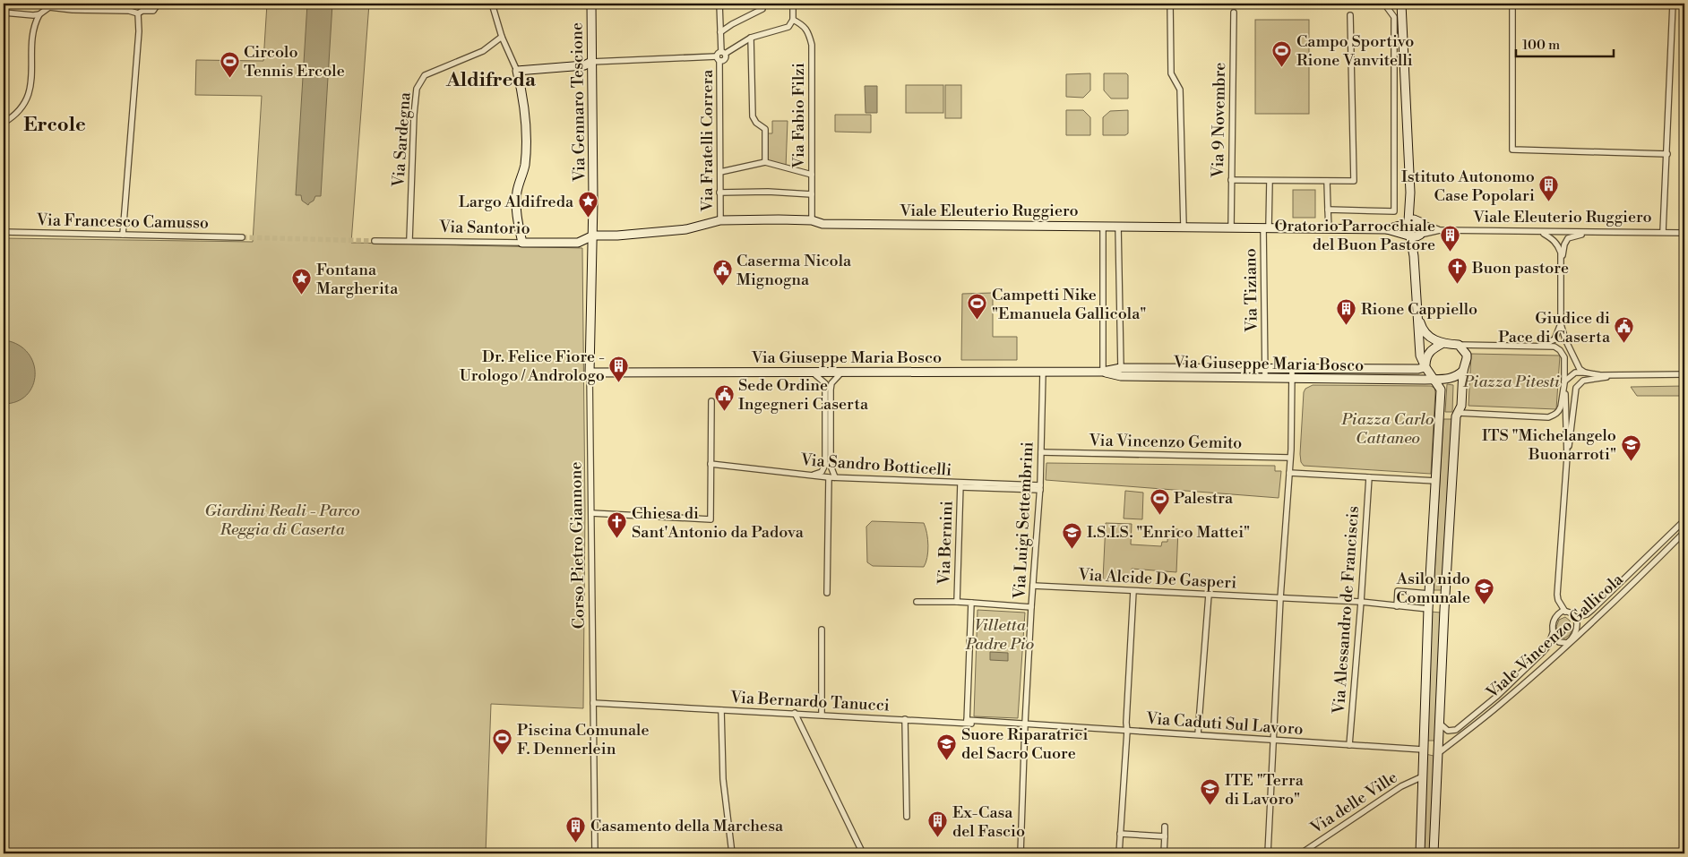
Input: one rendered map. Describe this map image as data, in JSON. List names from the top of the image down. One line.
{"streets":{"street":["Via Gennaro Tescione","Via Fabio Filzi","Via 9 Novembre","Via Sardegna","Via Fratelli Correra","Viale Eleuterio Ruggiero","Via Francesco Camusso","Via Santorio","Via Tiziano","Via Giuseppe Maria Bosco","Via Vincenzo Gemito","Via Sandro Botticelli","Via Luigi Settembrini","Via Bernini","Corso Pietro Giannone","Via Alcide De Gasperi","Via Alessandro de Franciscis","Viale Vincenzo Gallicola","Via Bernardo Tanucci","Via Caduti Sul Lavoro","Via delle Ville"]},"crossings":[["Via Gennaro Tescione","Viale Eleuterio Ruggiero"],["Via Gennaro Tescione","Via Santorio"],["Via Gennaro Tescione","Corso Pietro Giannone"],["Via Fabio Filzi","Viale Eleuterio Ruggiero"],["Via 9 Novembre","Viale Eleuterio Ruggiero"],["Via Sardegna","Via Santorio"],["Via Fratelli Correra","Viale Eleuterio Ruggiero"],["Viale Eleuterio Ruggiero","Via Santorio"],["Viale Eleuterio Ruggiero","Via Tiziano"],["Viale Eleuterio Ruggiero","Corso Pietro Giannone"],["Via Santorio","Corso Pietro Giannone"],["Via Tiziano","Via Giuseppe Maria Bosco"],["Via Giuseppe Maria Bosco","Via Luigi Settembrini"],["Via Giuseppe Maria Bosco","Corso Pietro Giannone"],["Via Vincenzo Gemito","Via Luigi Settembrini"],["Via Sandro Botticelli","Via Luigi Settembrini"],["Via Sandro Botticelli","Via Bernini"],["Via Luigi Settembrini","Via Bernini"],["Via Luigi Settembrini","Via Alcide De Gasperi"],["Via Luigi Settembrini","Via Bernardo Tanucci"],["Via Luigi Settembrini","Via Caduti Sul Lavoro"],["Corso Pietro Giannone","Via Bernardo Tanucci"],["Via Alcide De Gasperi","Via Alessandro de Franciscis"],["Via Alessandro de Franciscis","Via Caduti Sul Lavoro"],["Via Bernardo Tanucci","Via Caduti Sul Lavoro"]],"districts":["Aldifreda","Ercole"],"parks":["Piazza Pitesti","Piazza Carlo Cattaneo","Giardini Reali - Parco Reggia di Caserta","Villetta Padre Pio"],"places":{"sports":["Campo Sportivo Rione Vanvitelli","Circolo Tennis Ercole","Campetti Nike \"Emanuela Gallicola\"","Palestra","Piscina Comunale F. Dennerlein"],"building":["Istituto Autonomo Case Popolari","Oratorio Parrocchiale del Buon Pastore","Rione Cappiello","Dr. Felice Fiore - Urologo / Andrologo","Ex-Casa del Fascio","Casamento della Marchesa"],"place":["Largo Aldifreda","Fontana Margherita"],"church":["Buon pastore","Chiesa di Sant'Antonio da Padova"],"public building":["Caserma Nicola Mignogna","Giudice di Pace di Caserta","Sede Ordine Ingegneri Caserta"],"school or university":["ITS \"Michelangelo Buonarroti\"","I.S.I.S. \"Enrico Mattei\"","Asilo nido Comunale","Suore Riparatrici del Sacro Cuore","ITE \"Terra di Lavoro\""]},"scale_bar":"100 m"}
